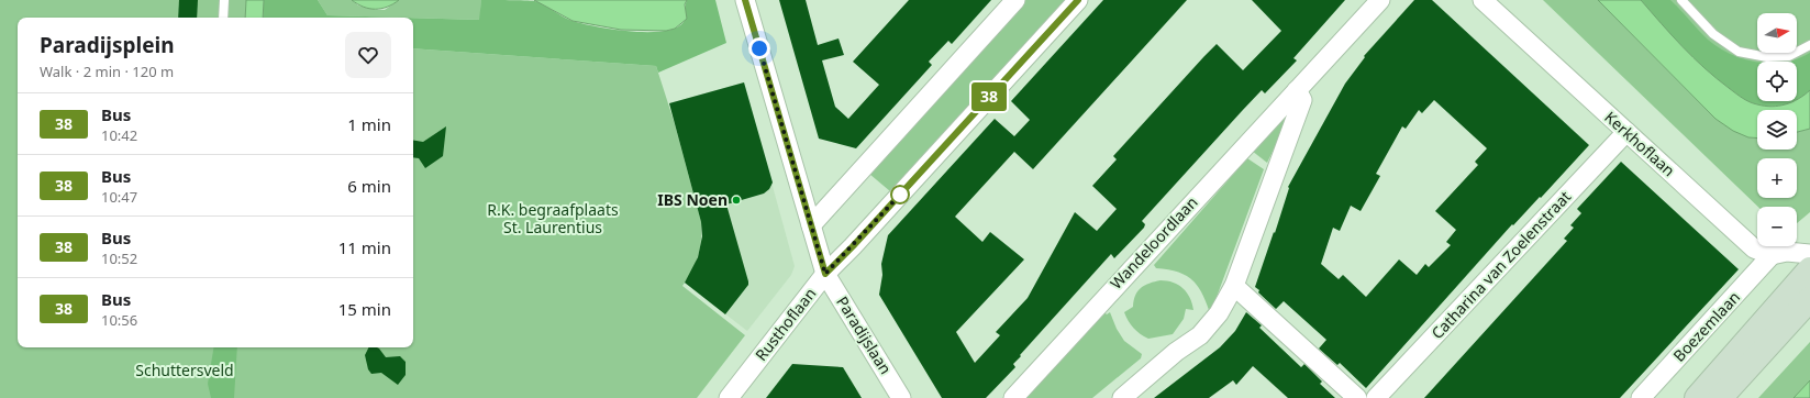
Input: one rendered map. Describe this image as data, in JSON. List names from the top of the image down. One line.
{"streets":{"street":["Kerkhoflaan","Wandeloordlaan","Catharina van Zoelenstraat","Rusthoflaan","Boezemlaan","Paradijslaan"]},"crossings":[["Kerkhoflaan","Catharina van Zoelenstraat"],["Kerkhoflaan","Boezemlaan"],["Rusthoflaan","Paradijslaan"]],"parks":["R.K. begraafplaats St. Laurentius","Schuttersveld"],"places":["IBS Noen"],"lines":["bus line 38"],"north":"right","page":{"on_map":"38","map_buttons":["+","−"],"heading":["Paradijsplein","Walk · 2 min · 120 m"],"list":[{"mark":"38","name":"Bus","note":"10:42","value":"1 min"},{"mark":"38","name":"Bus","note":"10:47","value":"6 min"},{"mark":"38","name":"Bus","note":"10:52","value":"11 min"},{"mark":"38","name":"Bus","note":"10:56","value":"15 min"}]}}
